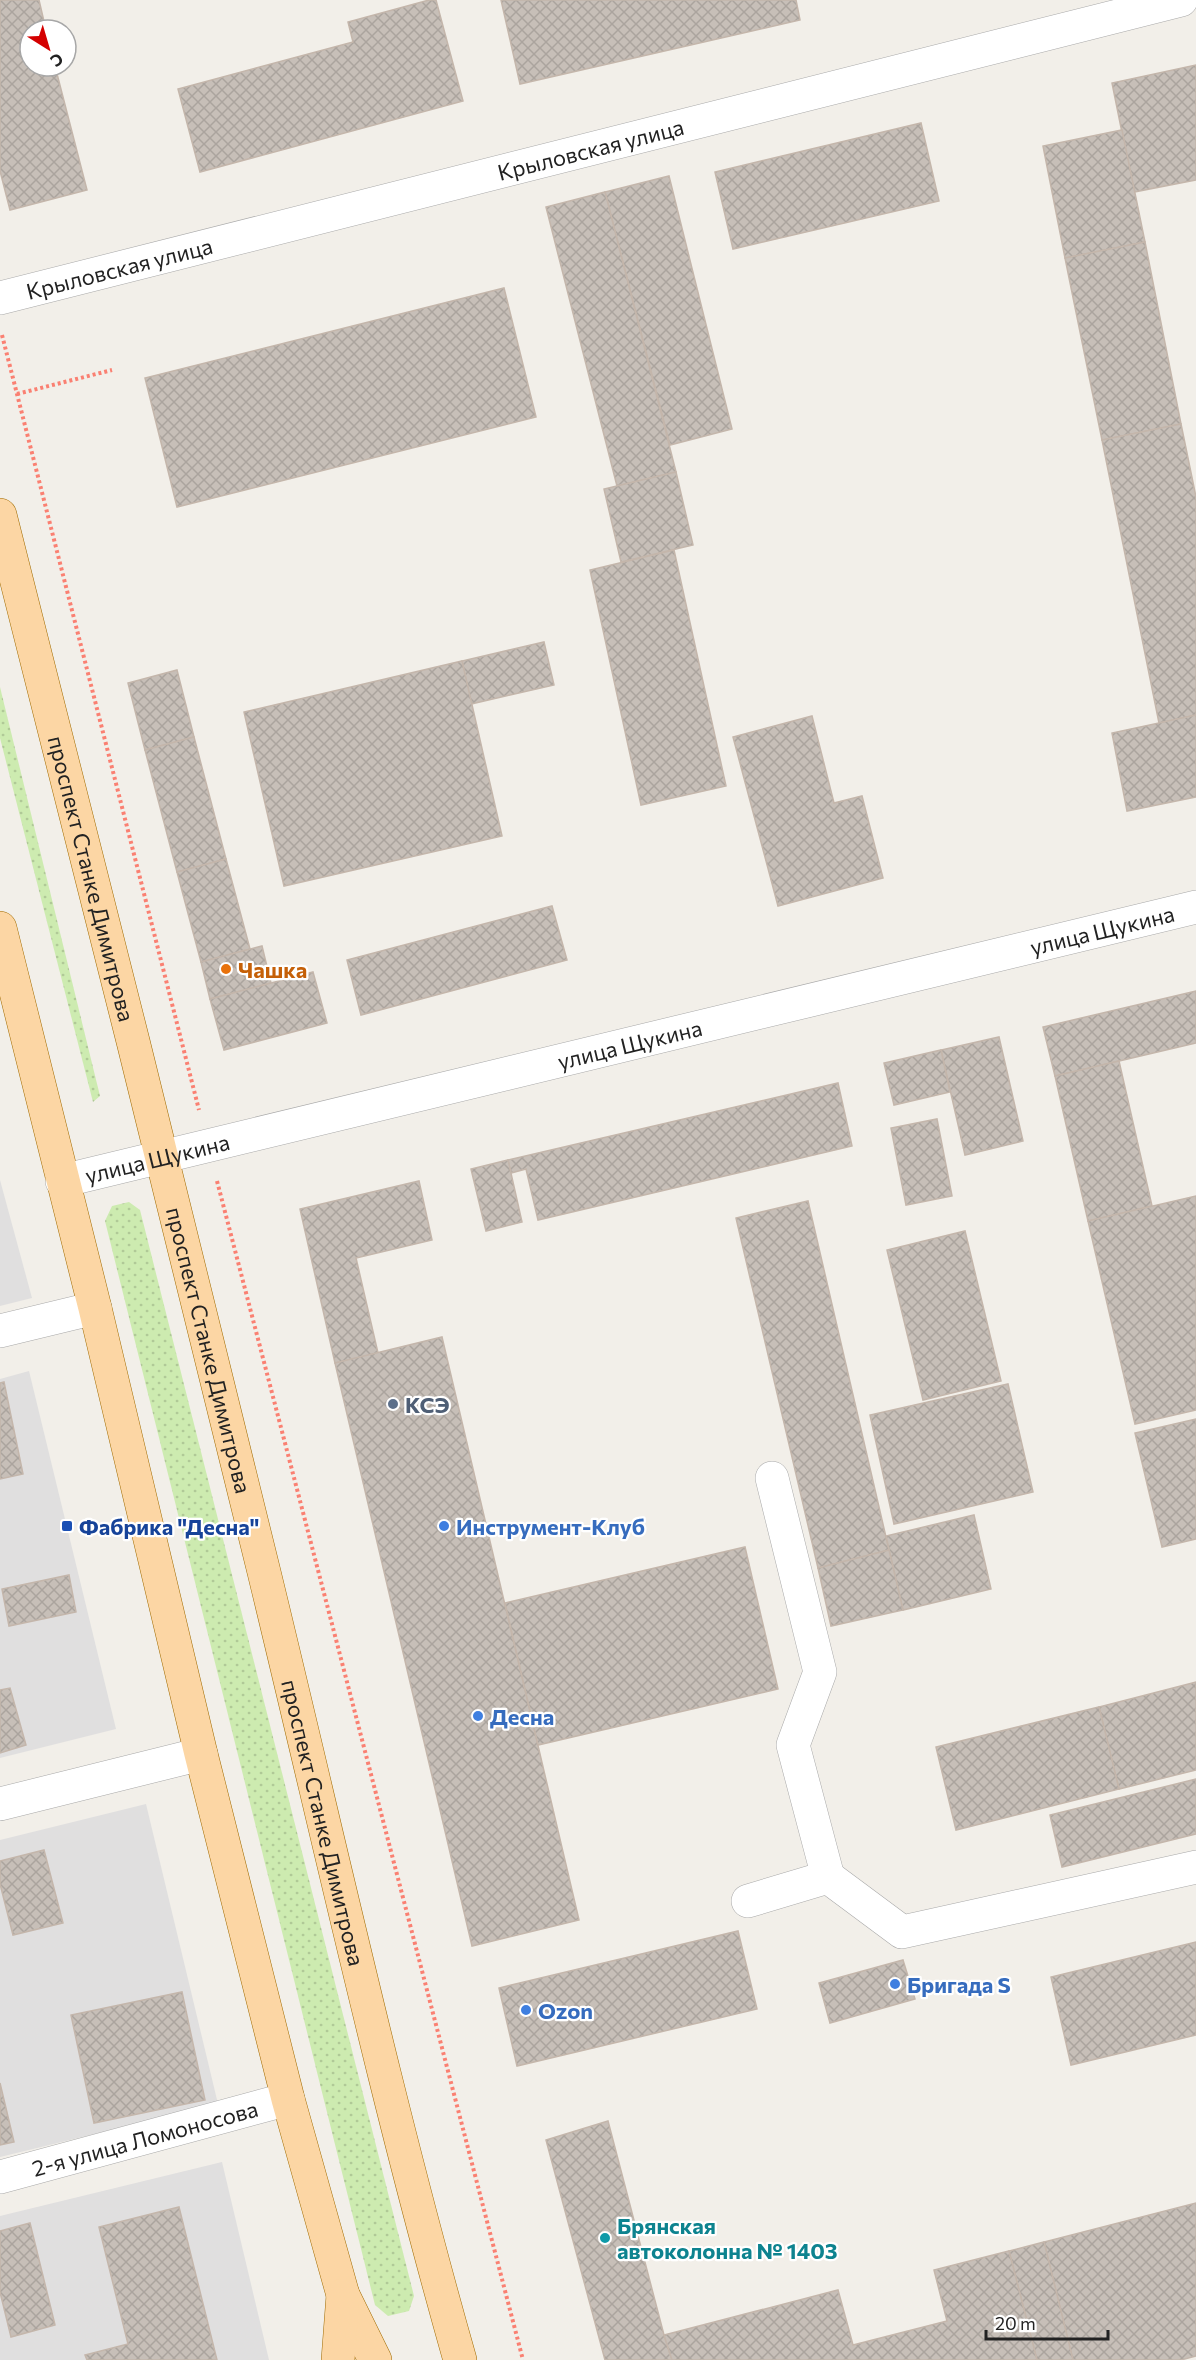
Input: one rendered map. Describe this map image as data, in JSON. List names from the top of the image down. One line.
{"streets":{"main road":["проспект Станке Димитрова"],"street":["Крыловская улица","улица Щукина","2-я улица Ломоносова"]},"crossings":[["проспект Станке Димитрова","улица Щукина"]],"places":{"other":["Чашка","КСЭ","Инструмент-Клуб","Десна","Бригада S","Ozon","Брянская автоколонна № 1403"],"transit":["Фабрика \"Десна\""]},"scale_bar":"20 m","north":"bottom right"}
